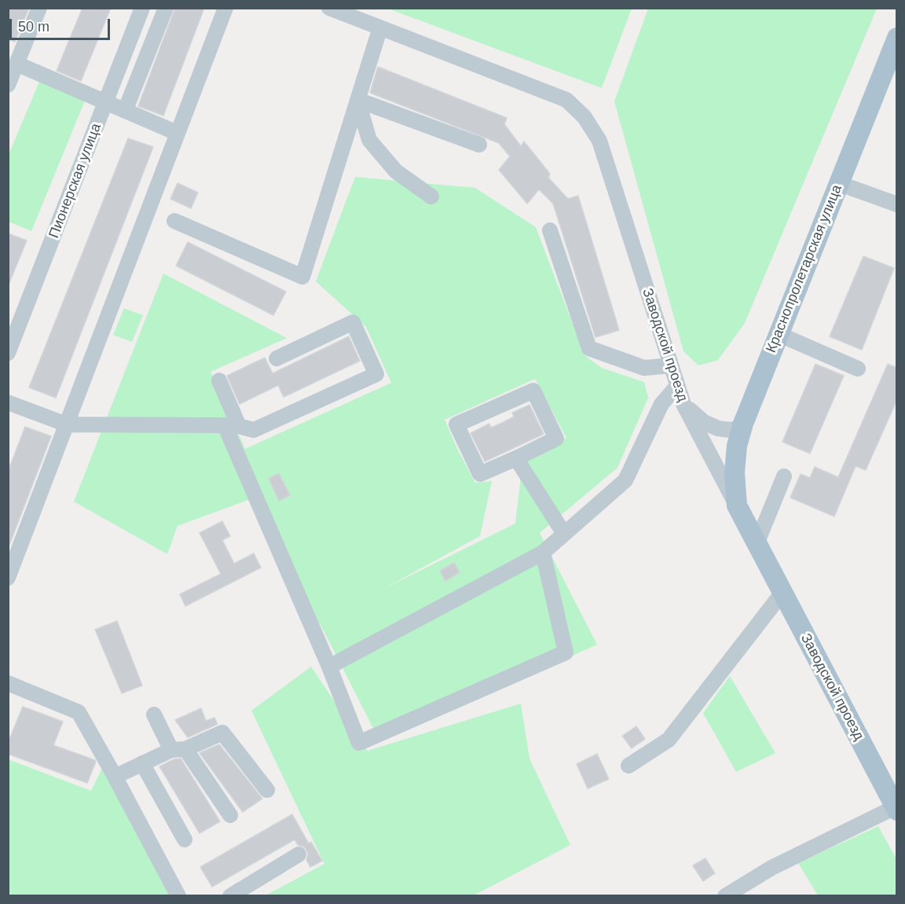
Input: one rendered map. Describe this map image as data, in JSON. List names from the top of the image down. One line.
{"streets":{"main road":["Краснопролетарская улица","Заводской проезд"],"street":["Пионерская улица"]},"crossings":[["Краснопролетарская улица","Заводской проезд"]],"scale_bar":"50 m"}
